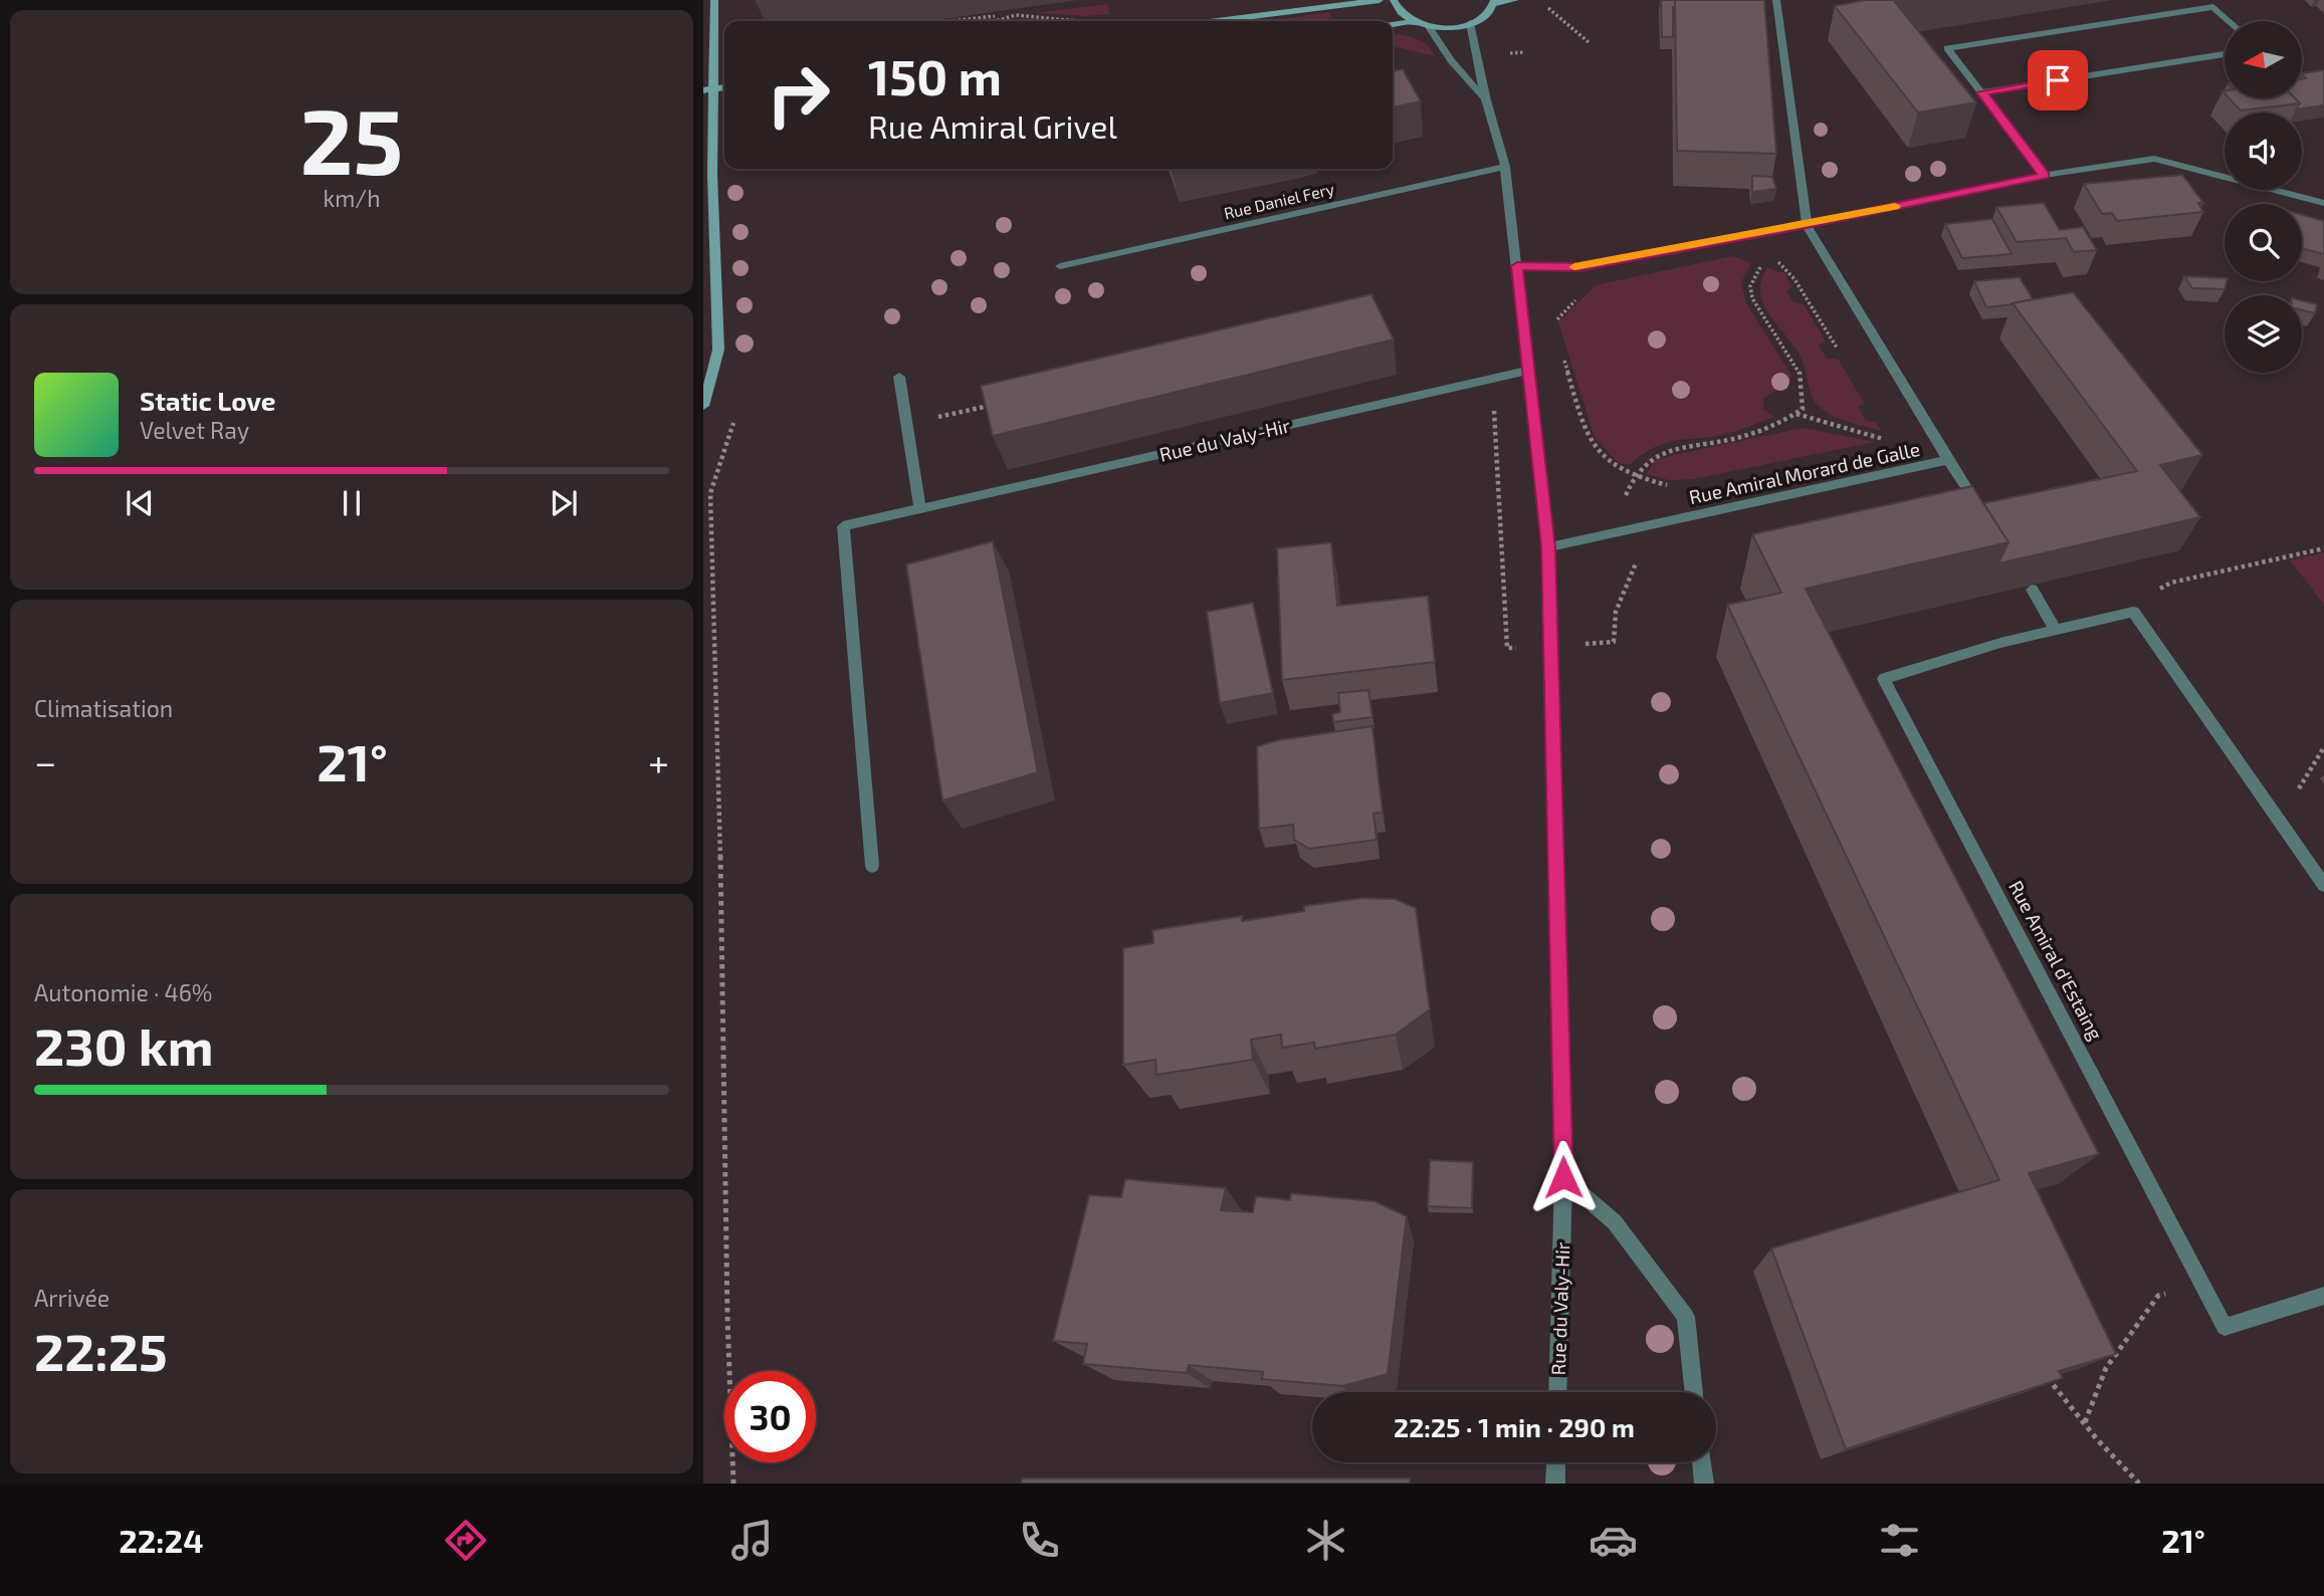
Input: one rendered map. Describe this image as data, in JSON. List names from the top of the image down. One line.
{"streets":{"street":["Rue Daniel Fery","Rue du Valy-Hir","Rue Amiral Morard de Galle","Rue Amiral d'Estaing"]},"crossings":[["Rue Daniel Fery","Rue du Valy-Hir"],["Rue du Valy-Hir","Rue Amiral Morard de Galle"]],"north":"left","page":{"tile":[["25","km/h"],"Climatisation",["Autonomie · 46%","230 km"],["Arrivée","22:25"]],"turn":["150 m","Rue Amiral Grivel"],"song":["Static Love","Velvet Ray"],"heat":["−","21°","+"],"limit":"30","trip":"22:25 · 1 min · 290 m","tabs":["22:24","21°"]}}
